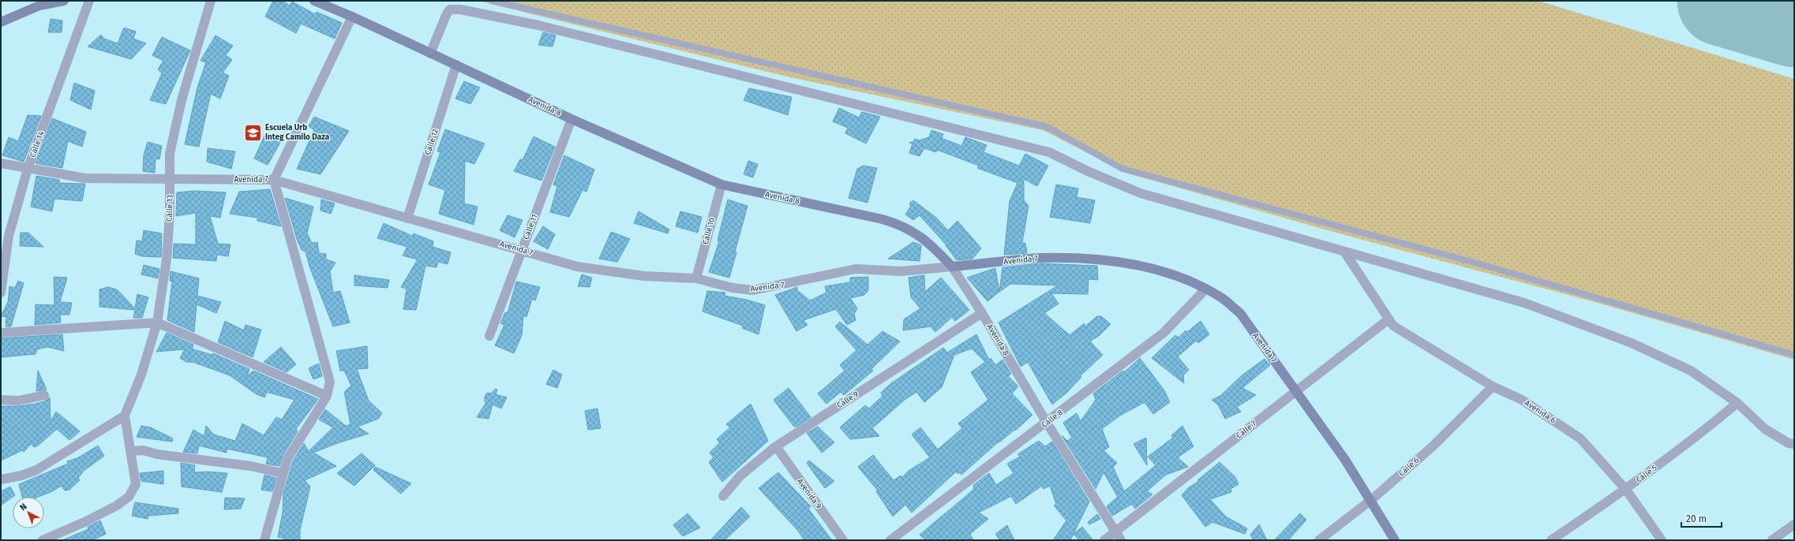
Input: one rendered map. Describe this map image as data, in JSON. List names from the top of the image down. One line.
{"streets":{"street":["Avenida 8","Calle 12","Calle 14","Avenida 7","Calle 13","Calle 11","Calle 10","Calle 9","Avenida 6","Calle 8","Calle 7","Calle 6","Calle 5","Avenida 9"]},"crossings":[["Avenida 8","Calle 12"],["Avenida 8","Avenida 7"],["Avenida 8","Calle 11"],["Avenida 8","Calle 10"],["Avenida 8","Calle 9"],["Avenida 8","Calle 8"],["Avenida 8","Calle 7"],["Calle 12","Avenida 7"],["Calle 14","Avenida 7"],["Avenida 7","Calle 13"],["Avenida 7","Calle 11"],["Avenida 7","Calle 10"],["Avenida 7","Calle 8"],["Avenida 7","Calle 7"],["Avenida 7","Calle 6"],["Calle 9","Avenida 9"],["Avenida 6","Calle 7"],["Avenida 6","Calle 6"],["Avenida 6","Calle 5"]],"places":{"school or university":["Escuela Urb Integ Camilo Daza"]},"scale_bar":"20 m","north":"top left"}
